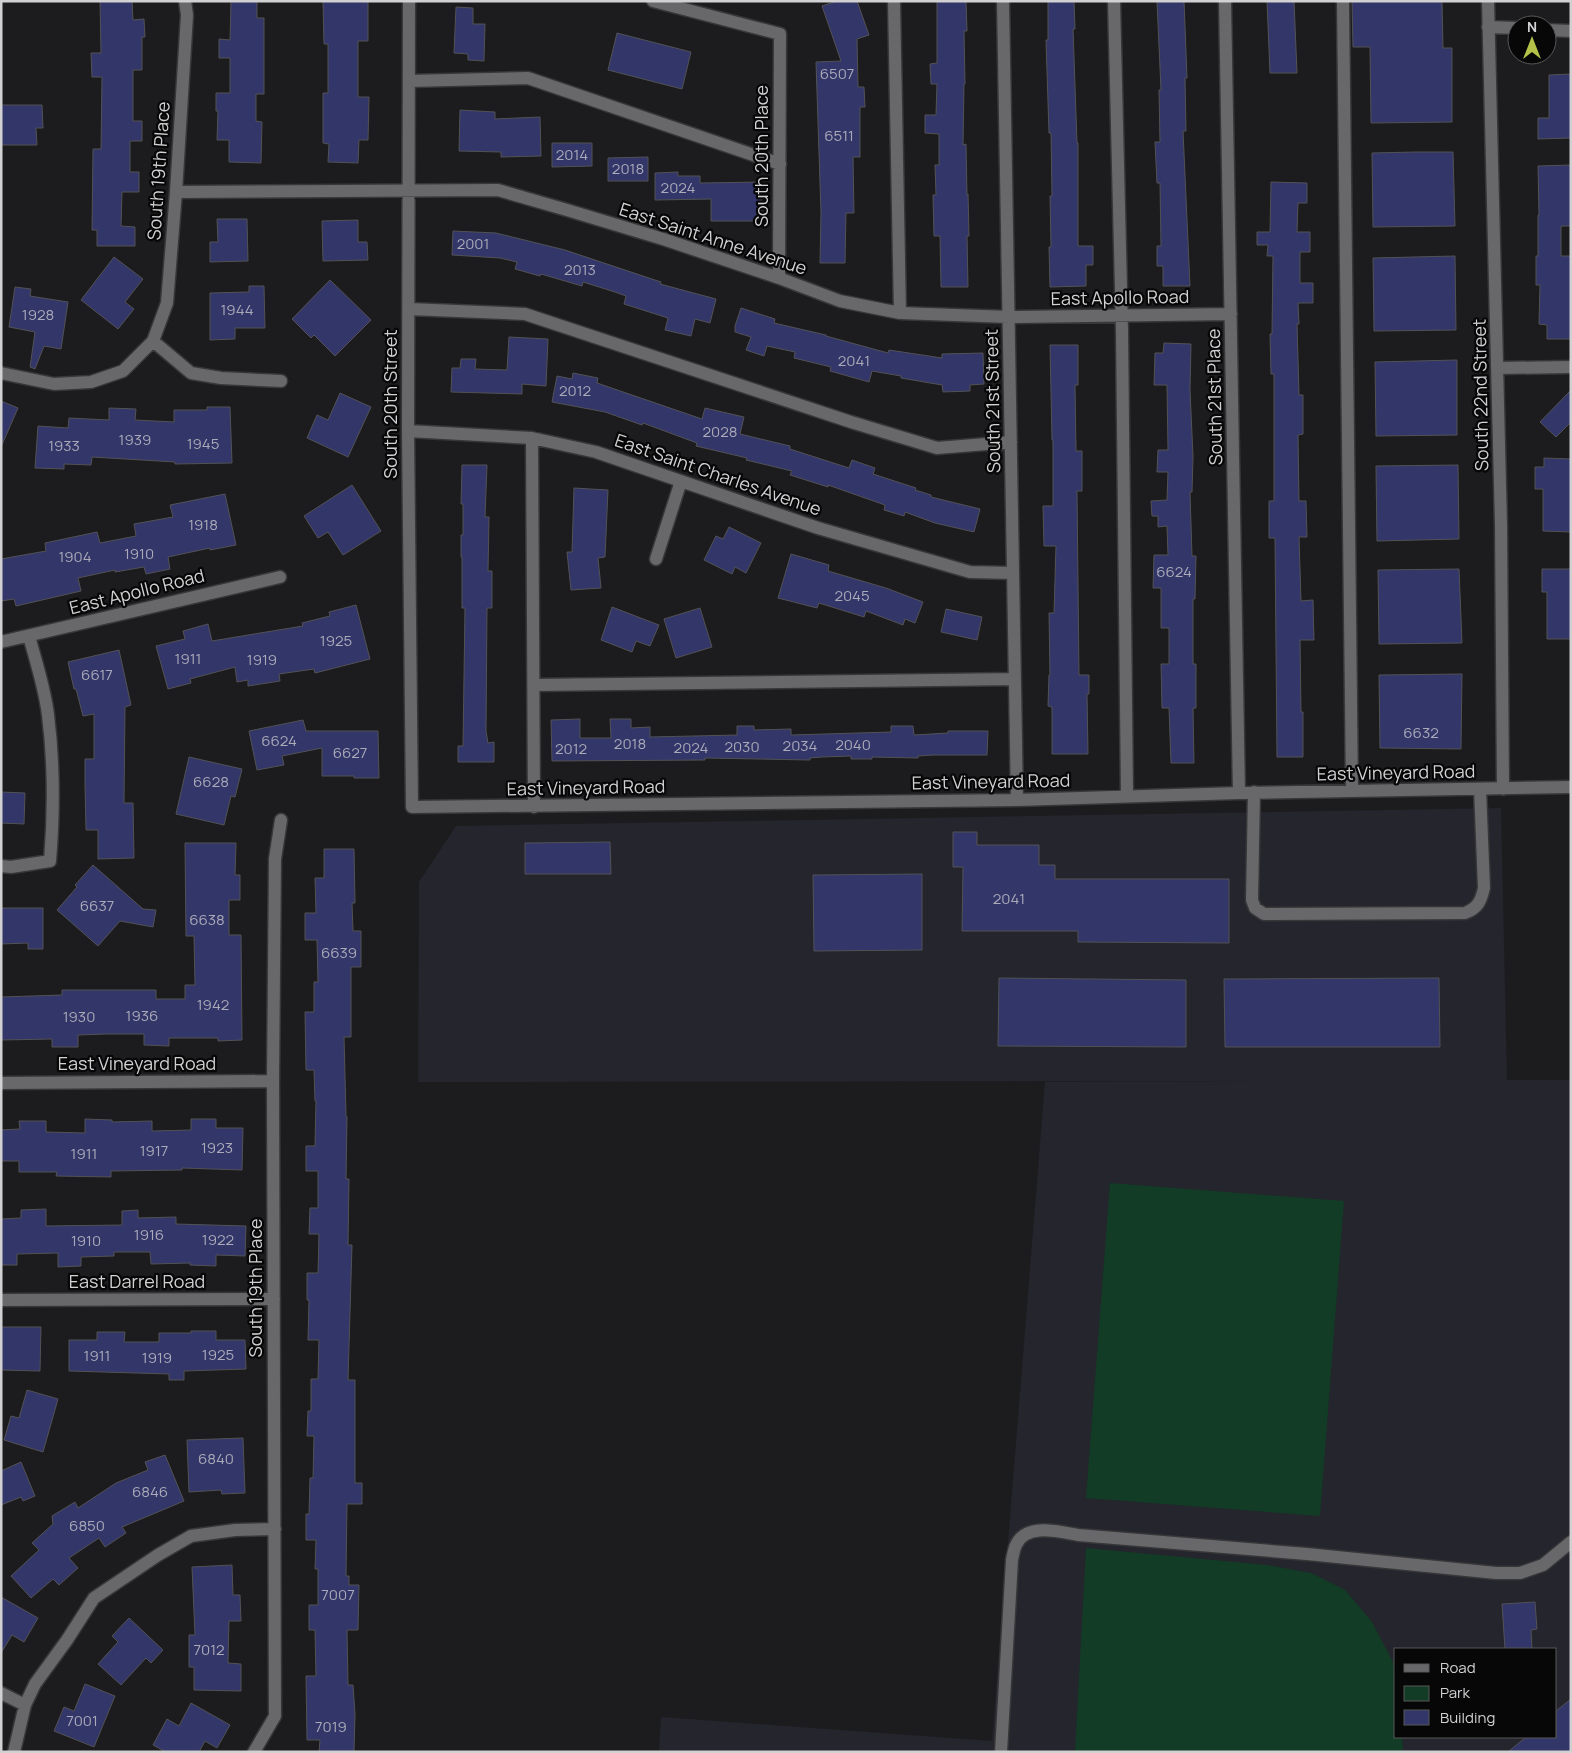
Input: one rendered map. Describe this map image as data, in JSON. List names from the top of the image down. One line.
{"streets":{"street":["South 20th Place","South 19th Place","East Saint Anne Avenue","East Apollo Road","South 22nd Street","South 21st Place","South 21st Street","South 20th Street","East Saint Charles Avenue","East Vineyard Road","East Darrel Road"]},"crossings":[["South 20th Place","East Saint Anne Avenue"],["South 19th Place","East Saint Anne Avenue"],["South 19th Place","East Vineyard Road"],["South 19th Place","East Darrel Road"],["East Saint Anne Avenue","East Apollo Road"],["East Saint Anne Avenue","South 21st Street"],["East Saint Anne Avenue","South 20th Street"],["East Apollo Road","South 21st Place"],["East Apollo Road","South 21st Street"],["South 22nd Street","East Vineyard Road"],["South 21st Place","East Vineyard Road"],["South 21st Street","East Saint Charles Avenue"],["South 21st Street","East Vineyard Road"],["South 20th Street","East Saint Charles Avenue"],["South 20th Street","East Vineyard Road"]],"house_numbers":["6507","6511","2014","2018","2024","2001","2013","1944","1928","2041","2012","2028","1939","1945","1933","1918","1910","1904","6624","2045","1925","1911","1919","6617","6632","6624","2018","2040","2034","2030","2024","2012","6627","6628","2041","6637","6638","6639","1942","1936","1930","1923","1917","1911","1916","1922","1910","1925","1911","1919","6840","6846","6850","7007","7012","7001","7019"],"legend":["Road","Park","Building"],"north":"top"}
